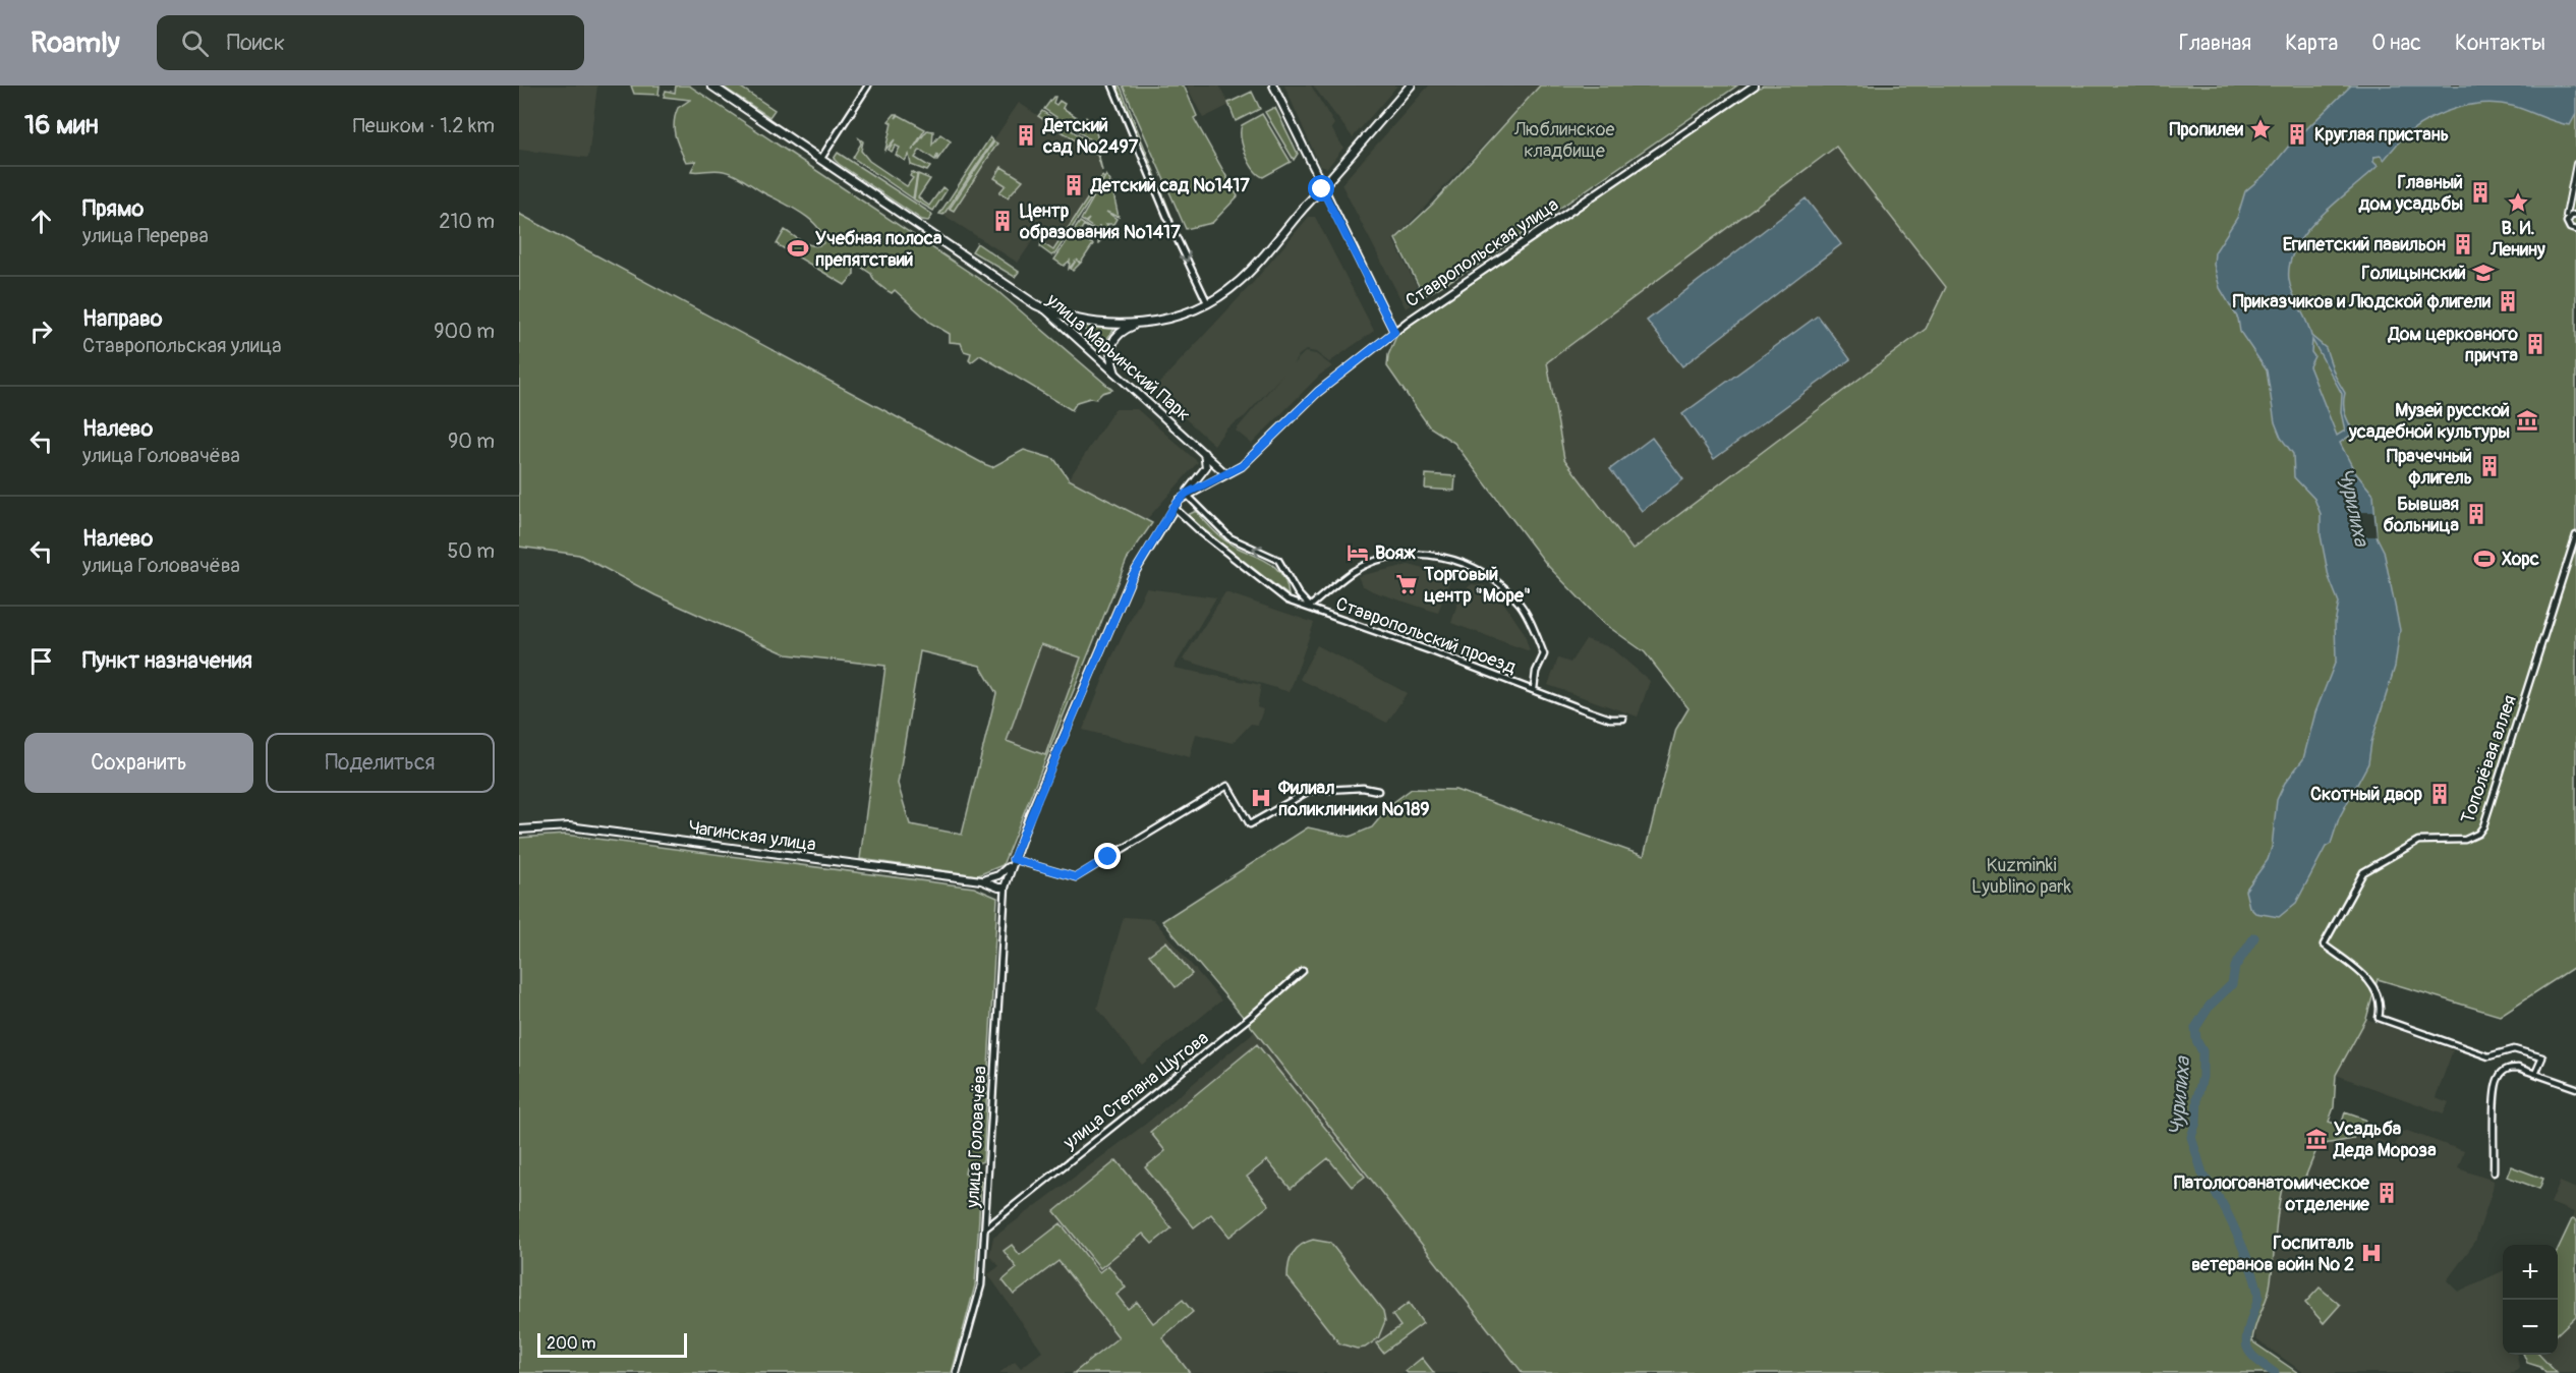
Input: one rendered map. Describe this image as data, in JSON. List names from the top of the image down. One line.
{"streets":{"main road":["улица Марьинский Парк"],"street":["Ставропольская улица","Ставропольский проезд","Тополёвая аллея","Чагинская улица","улица Степана Шутова","улица Головачёва"]},"crossings":[["Ставропольская улица","улица Марьинский Парк"],["Ставропольская улица","Ставропольский проезд"],["Ставропольская улица","Чагинская улица"],["Ставропольская улица","улица Головачёва"],["улица Степана Шутова","улица Головачёва"]],"water":["Чурилиха"],"parks":["Люблинское кладбище","Kuzminki Lyublino park"],"places":{"place":["Пропилеи","В. И. Ленину"],"building":["Круглая пристань","Детский сад №2497","Детский сад №1417","Главный дом усадьбы","Центр образования №1417","Египетский павильон","Приказчиков и Людской флигели","Дом церковного причта","Прачечный флигель","Бывшая больница","Скотный двор","Патологоанатомическое отделение"],"sports":["Учебная полоса препятствий","Хорс"],"school or university":["Голицынский"],"museum":["Музей русской усадебной культуры","Усадьба Деда Мороза"],"hotel":["Вояж"],"supermarket":["Торговый центр \"Море\""],"hospital":["Филиал поликлиники №189","Госпиталь ветеранов войн № 2"]},"scale_bar":"200 m","page":{"header":"Roamly","search":"Поиск","nav":["Главная","Карта","О нас","Контакты"],"heading":["16 мин","Пешком · 1.2 km"],"list":[["Прямо","улица Перерва","210 m"],["Направо","Ставропольская улица","900 m"],["Налево","улица Головачёва","90 m"],["Налево","улица Головачёва","50 m"],"Пункт назначения"],"buttons":["Сохранить","Поделиться"],"map_buttons":["+","−"],"scale":"200 m"}}
